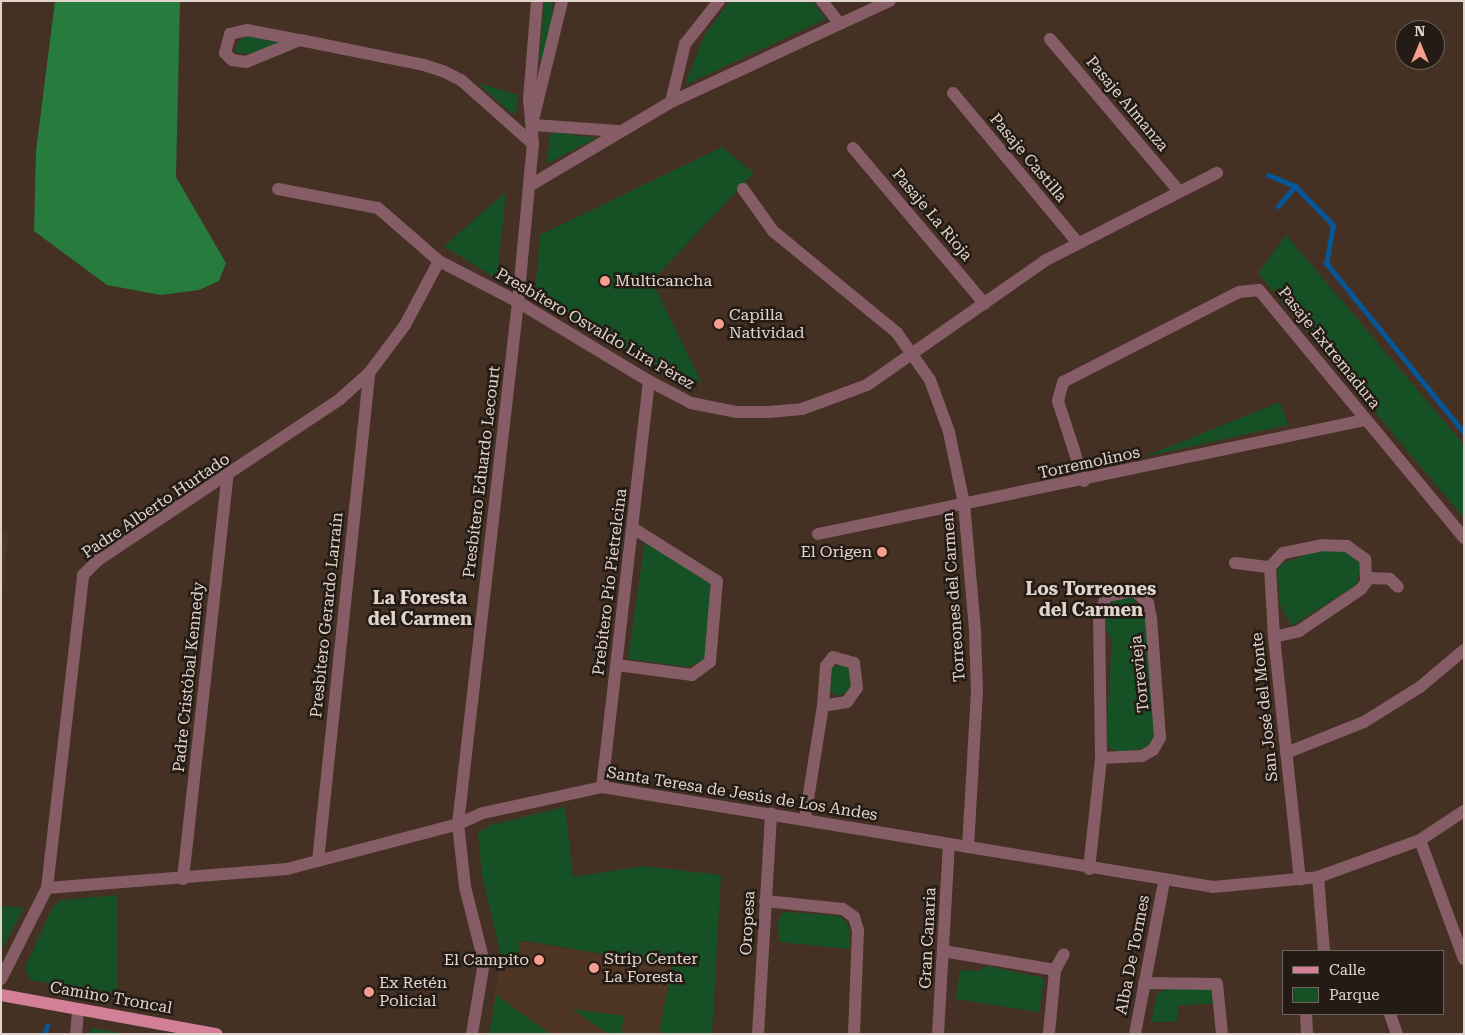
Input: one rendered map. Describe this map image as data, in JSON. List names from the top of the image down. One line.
{"streets":{"main road":["Camino Troncal"],"street":["Pasaje Almanza","Pasaje Castilla","Pasaje La Rioja","Presbítero Osvaldo Lira Pérez","Pasaje Extremadura","Torremolinos","Presbítero Eduardo Lecourt","Padre Alberto Hurtado","Prebítero Pío Pietrelcina","Torreones del Carmen","Presbítero Gerardo Larraín","Torrevieja","Padre Cristóbal Kennedy","San José del Monte","Santa Teresa de Jesús de Los Andes","Oropesa","Gran Canaria","Alba De Tormes"]},"crossings":[["Pasaje Almanza","Presbítero Osvaldo Lira Pérez"],["Pasaje Castilla","Presbítero Osvaldo Lira Pérez"],["Pasaje La Rioja","Presbítero Osvaldo Lira Pérez"],["Presbítero Osvaldo Lira Pérez","Presbítero Eduardo Lecourt"],["Presbítero Osvaldo Lira Pérez","Padre Alberto Hurtado"],["Presbítero Osvaldo Lira Pérez","Prebítero Pío Pietrelcina"],["Presbítero Osvaldo Lira Pérez","Torreones del Carmen"],["Pasaje Extremadura","Torremolinos"],["Torremolinos","Torreones del Carmen"],["Presbítero Eduardo Lecourt","Santa Teresa de Jesús de Los Andes"],["Padre Alberto Hurtado","Presbítero Gerardo Larraín"],["Padre Alberto Hurtado","Padre Cristóbal Kennedy"],["Padre Alberto Hurtado","Santa Teresa de Jesús de Los Andes"],["Prebítero Pío Pietrelcina","Santa Teresa de Jesús de Los Andes"],["Torreones del Carmen","Santa Teresa de Jesús de Los Andes"],["Presbítero Gerardo Larraín","Santa Teresa de Jesús de Los Andes"],["Torrevieja","Santa Teresa de Jesús de Los Andes"],["Padre Cristóbal Kennedy","Santa Teresa de Jesús de Los Andes"],["San José del Monte","Santa Teresa de Jesús de Los Andes"],["Santa Teresa de Jesús de Los Andes","Oropesa"],["Santa Teresa de Jesús de Los Andes","Gran Canaria"],["Santa Teresa de Jesús de Los Andes","Alba De Tormes"]],"districts":["Los Torreones del Carmen","La Foresta del Carmen"],"places":["Multicancha","Capilla Natividad","El Origen","El Campito","Strip Center La Foresta","Ex Retén Policial"],"legend":["Calle","Parque"],"north":"top"}
